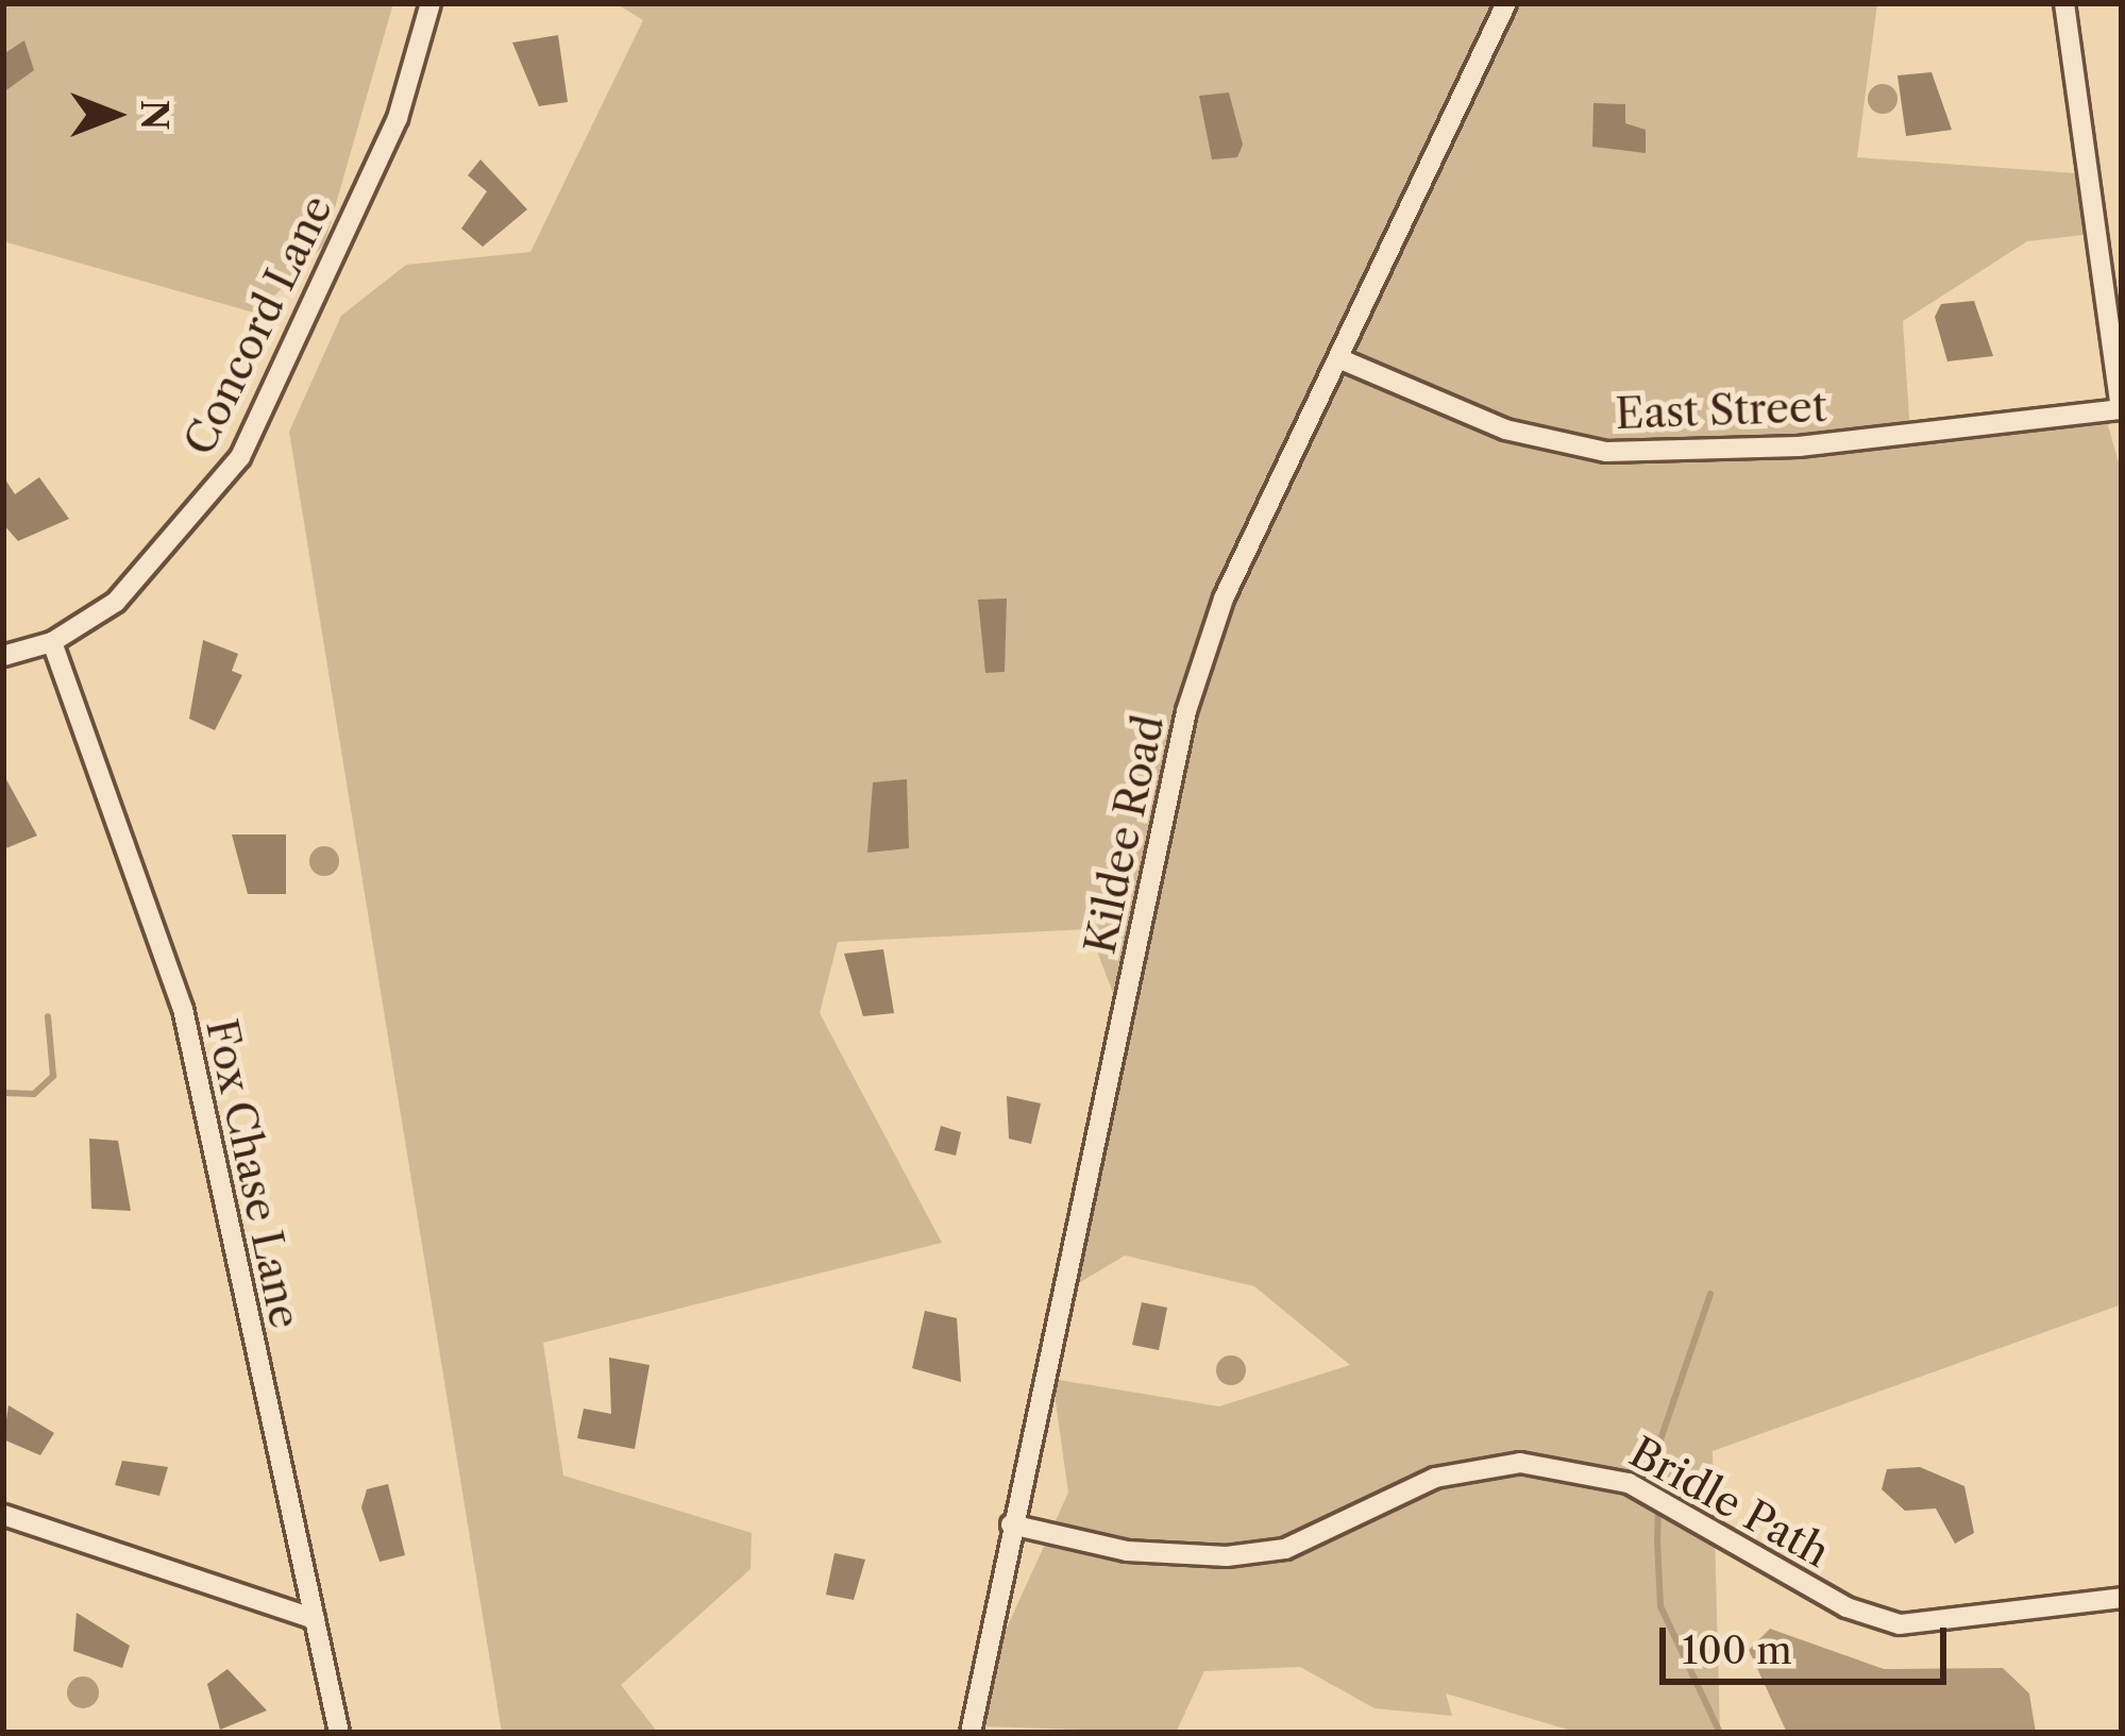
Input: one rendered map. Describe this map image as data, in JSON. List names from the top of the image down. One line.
{"streets":{"street":["Concord Lane","East Street","Kildee Road","Fox Chase Lane","Bridle Path"]},"crossings":[["Concord Lane","Fox Chase Lane"],["East Street","Kildee Road"],["Kildee Road","Bridle Path"]],"scale_bar":"100 m","north":"right"}
